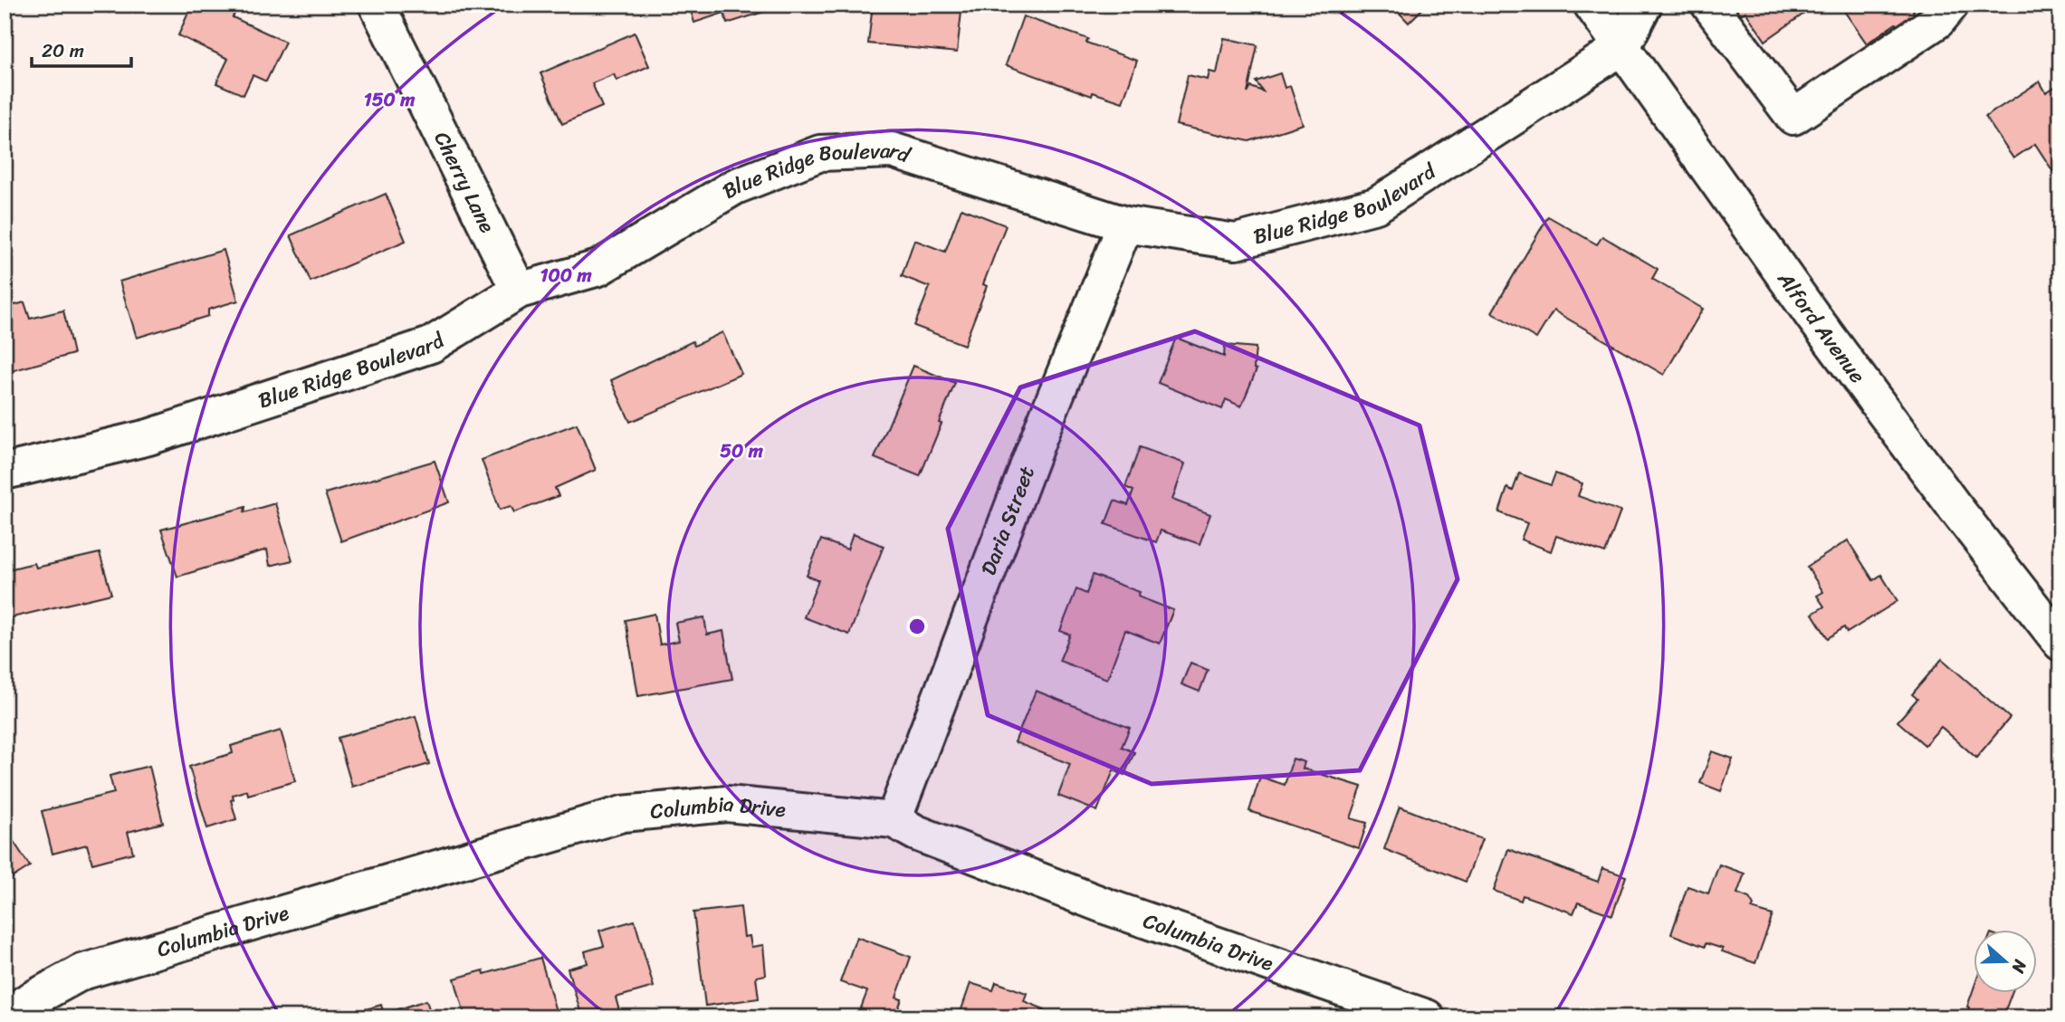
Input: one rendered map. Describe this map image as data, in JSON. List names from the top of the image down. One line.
{"streets":{"street":["Blue Ridge Boulevard","Cherry Lane","Alford Avenue","Daria Street","Columbia Drive"]},"crossings":[["Blue Ridge Boulevard","Cherry Lane"],["Blue Ridge Boulevard","Alford Avenue"],["Blue Ridge Boulevard","Daria Street"],["Daria Street","Columbia Drive"]],"scale_bar":"20 m","north":"right","rings":["150 m","100 m","50 m"]}
